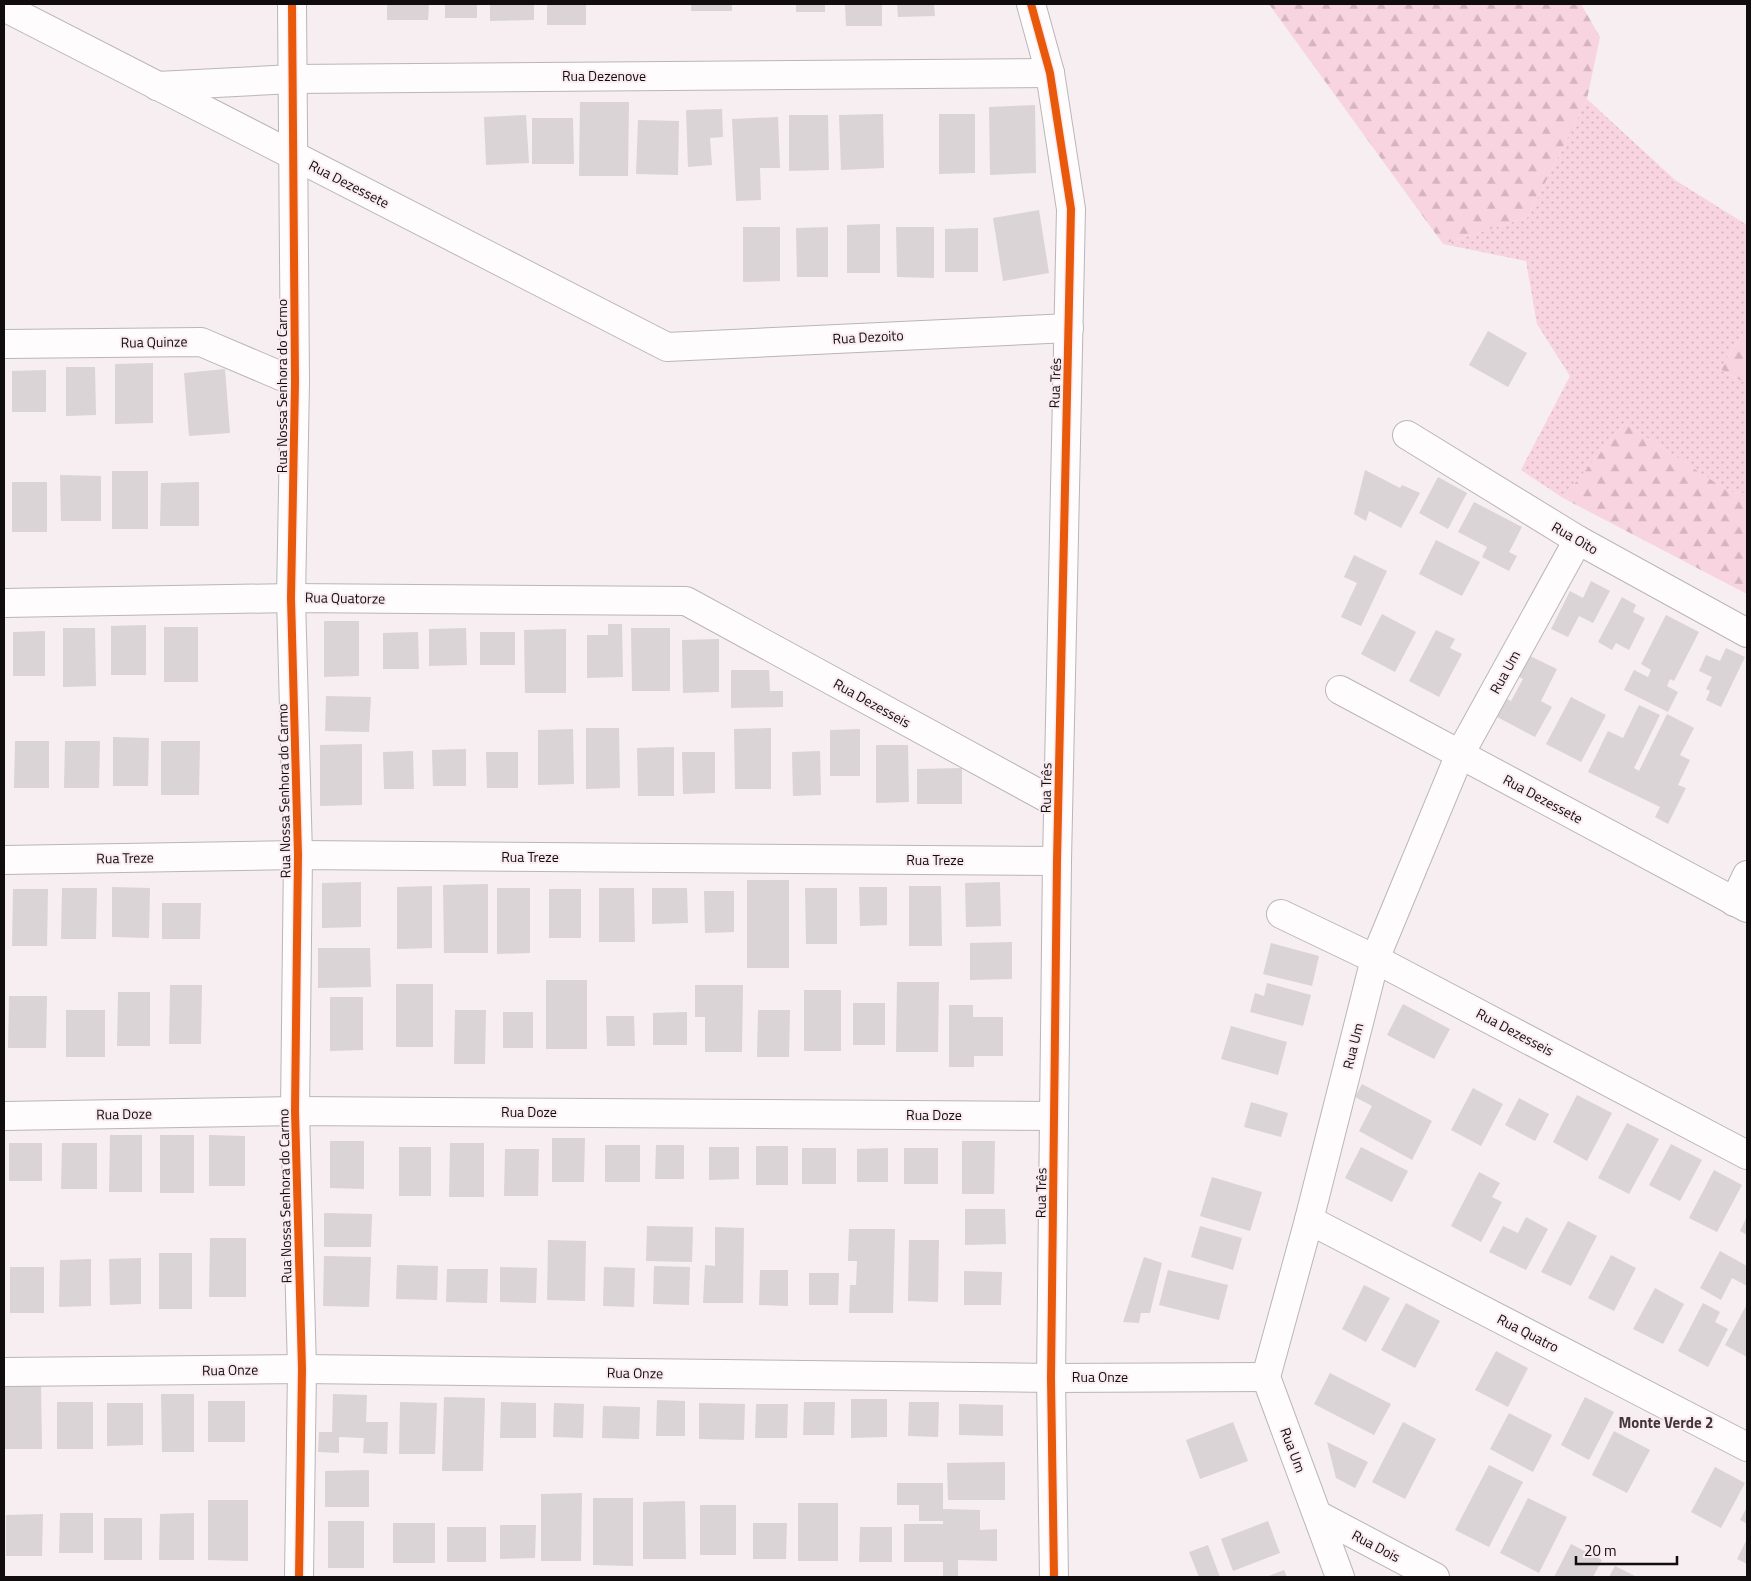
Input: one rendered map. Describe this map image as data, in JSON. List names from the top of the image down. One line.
{"streets":{"street":["Rua Dezenove","Rua Dezessete","Rua Dezoito","Rua Quinze","Rua Três","Rua Nossa Senhora do Carmo","Rua Oito","Rua Quatorze","Rua Um","Rua Dezesseis","Rua Treze","Rua Doze","Rua Quatro","Rua Onze","Rua Dois"]},"crossings":[["Rua Dezenove","Rua Dezessete"],["Rua Dezenove","Rua Três"],["Rua Dezenove","Rua Nossa Senhora do Carmo"],["Rua Dezessete","Rua Dezoito"],["Rua Dezessete","Rua Nossa Senhora do Carmo"],["Rua Dezessete","Rua Um"],["Rua Dezoito","Rua Três"],["Rua Quinze","Rua Nossa Senhora do Carmo"],["Rua Três","Rua Dezesseis"],["Rua Três","Rua Treze"],["Rua Três","Rua Doze"],["Rua Três","Rua Onze"],["Rua Nossa Senhora do Carmo","Rua Quatorze"],["Rua Nossa Senhora do Carmo","Rua Treze"],["Rua Nossa Senhora do Carmo","Rua Doze"],["Rua Nossa Senhora do Carmo","Rua Onze"],["Rua Oito","Rua Um"],["Rua Quatorze","Rua Dezesseis"],["Rua Um","Rua Dezesseis"],["Rua Um","Rua Quatro"],["Rua Um","Rua Onze"],["Rua Um","Rua Dois"]],"districts":["Monte Verde 2"],"scale_bar":"20 m"}
